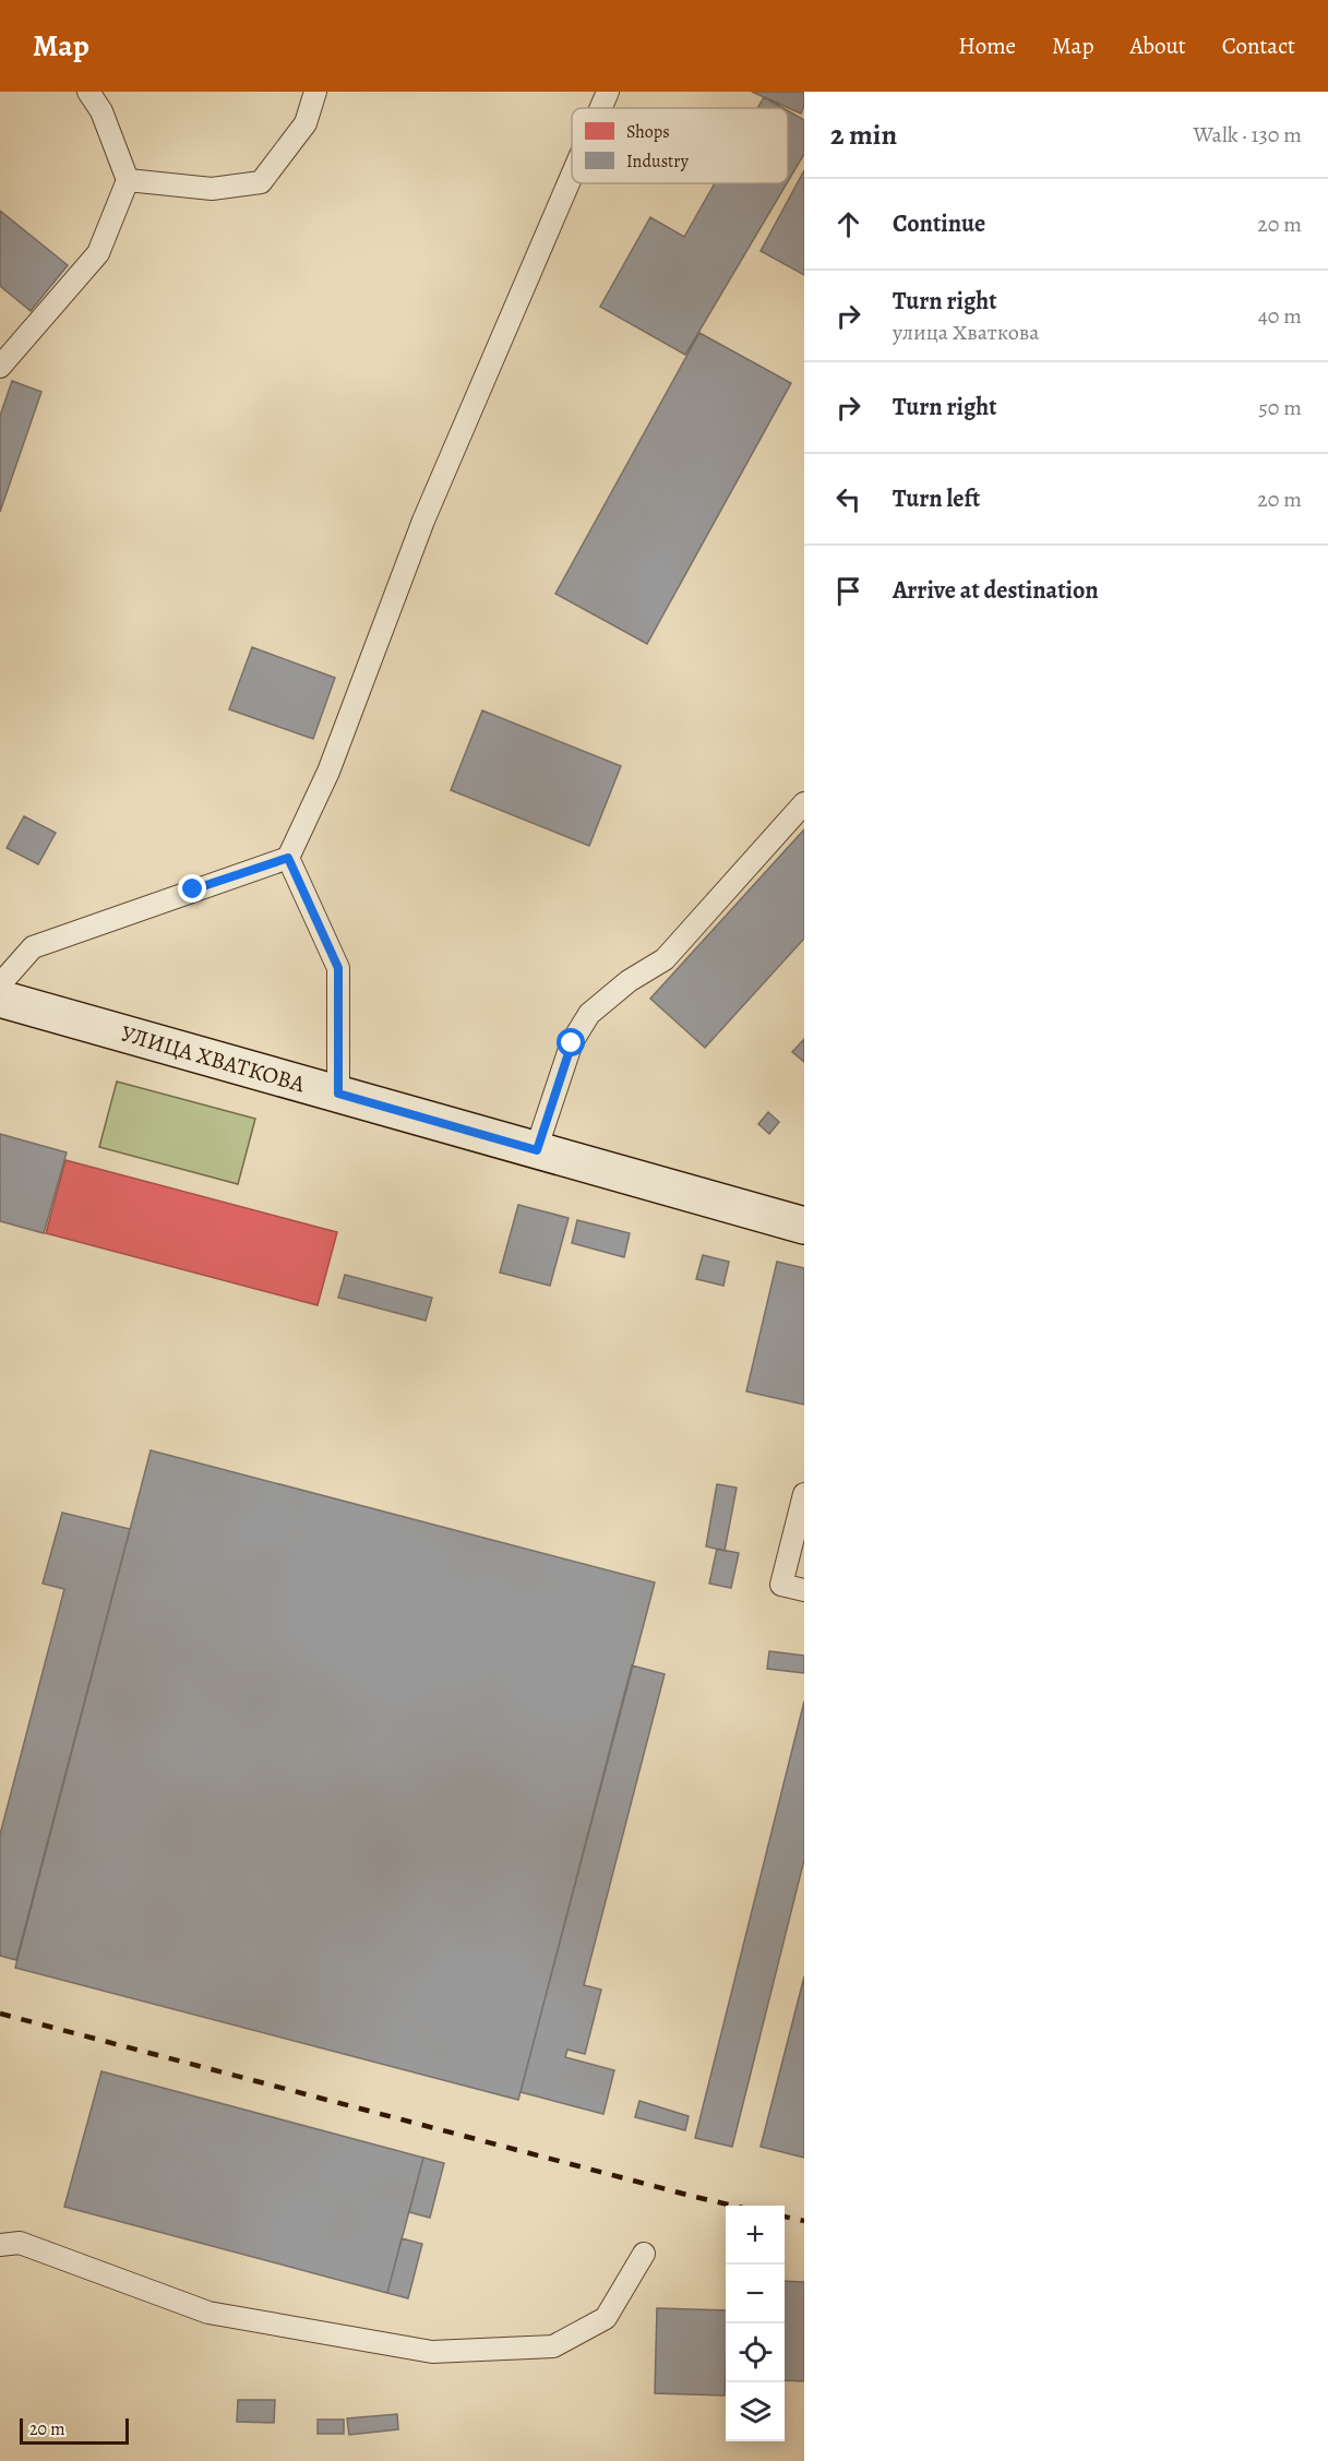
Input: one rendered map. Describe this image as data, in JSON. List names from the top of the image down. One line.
{"streets":{"street":["УЛИЦА ХВАТКОВА"]},"legend":["Shops","Industry"],"scale_bar":"20 m","page":{"header":"Map","nav":["Home","Map","About","Contact"],"heading":["2 min","Walk · 130 m"],"list":[["Continue","20 m"],["Turn right","улица Хваткова","40 m"],["Turn right","50 m"],["Turn left","20 m"],"Arrive at destination"],"map_buttons":["+","−"],"scale":"20 m"}}
